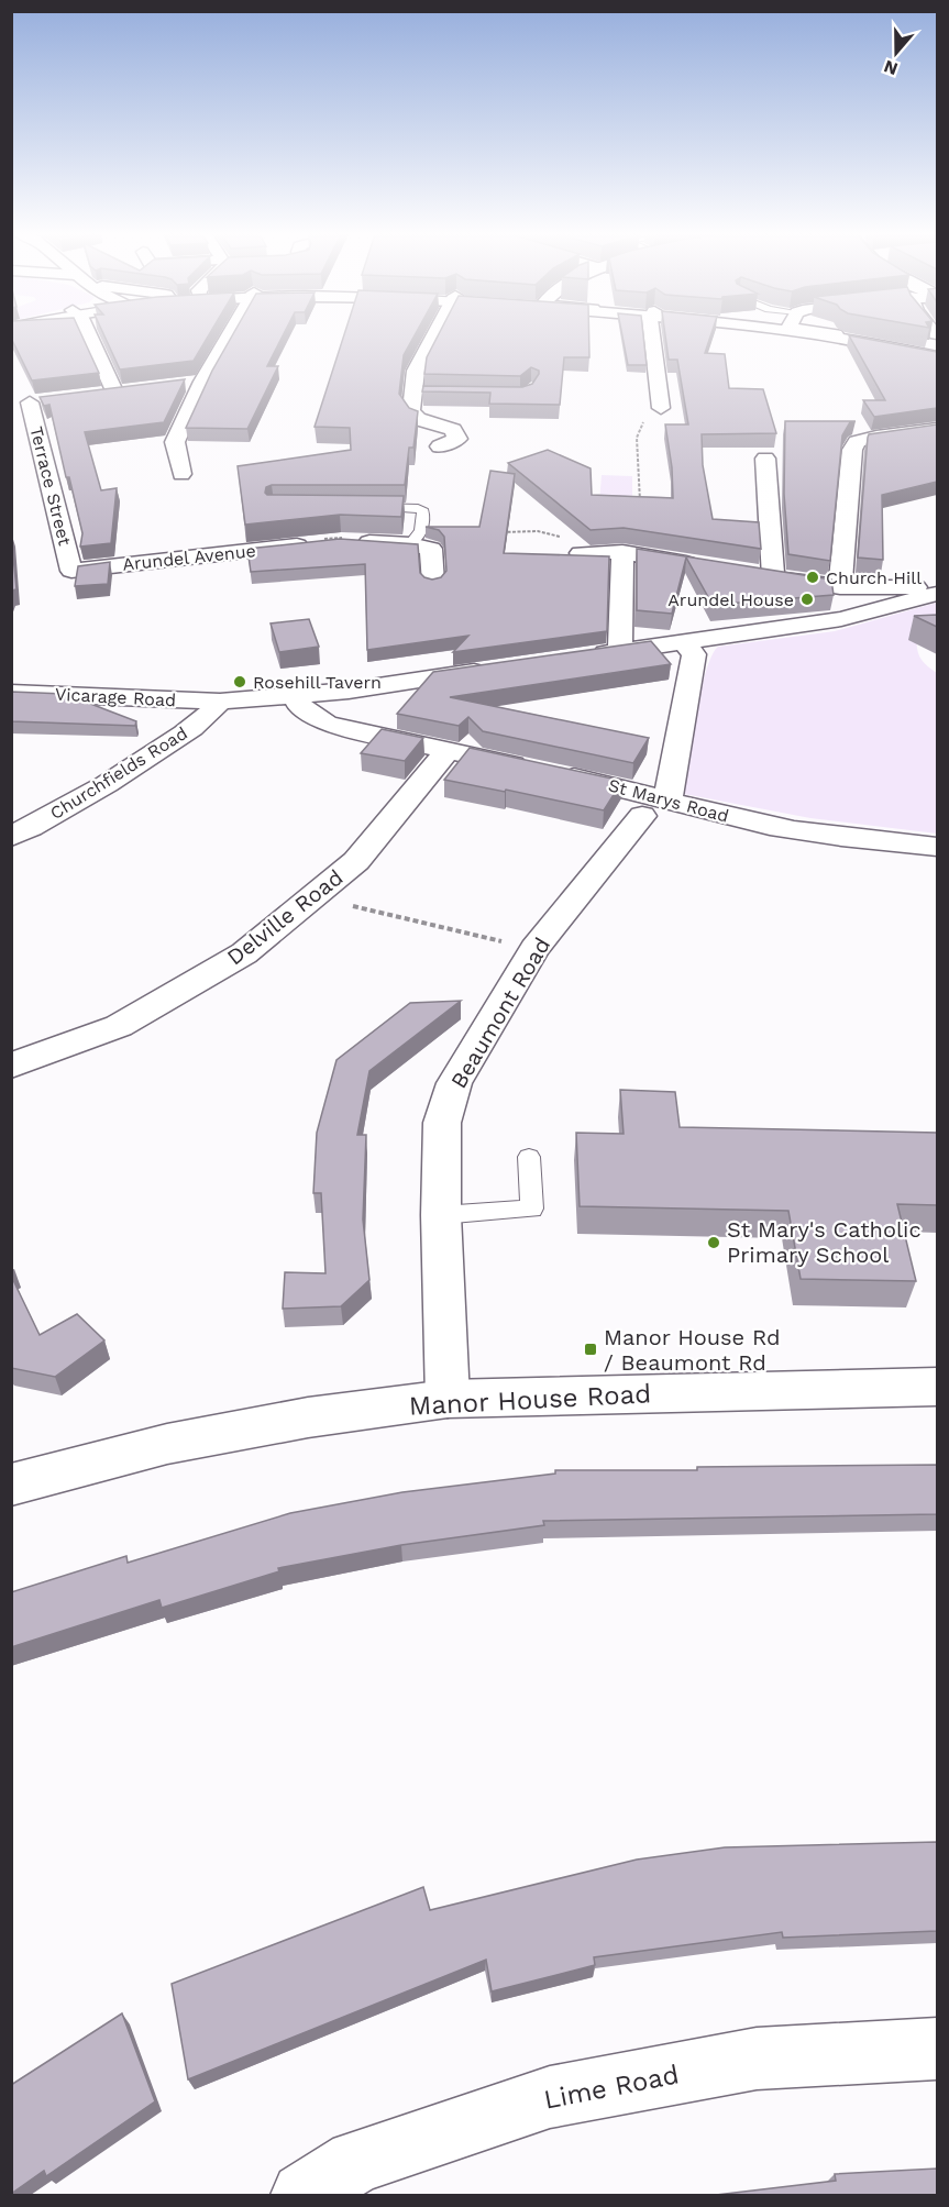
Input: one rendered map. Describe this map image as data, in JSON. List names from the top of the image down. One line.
{"streets":{"main road":["Terrace Street","Arundel Avenue","Vicarage Road","Churchfields Road","St Marys Road","Delville Road","Beaumont Road","Manor House Road","Lime Road"]},"crossings":[["Terrace Street","Arundel Avenue"],["Vicarage Road","Churchfields Road"],["St Marys Road","Delville Road"],["St Marys Road","Beaumont Road"],["Beaumont Road","Manor House Road"]],"places":{"other":["Church Hill","Arundel House","Rosehill Tavern","St Mary's Catholic Primary School"],"transit":["Manor House Rd / Beaumont Rd"]},"north":"bottom"}
